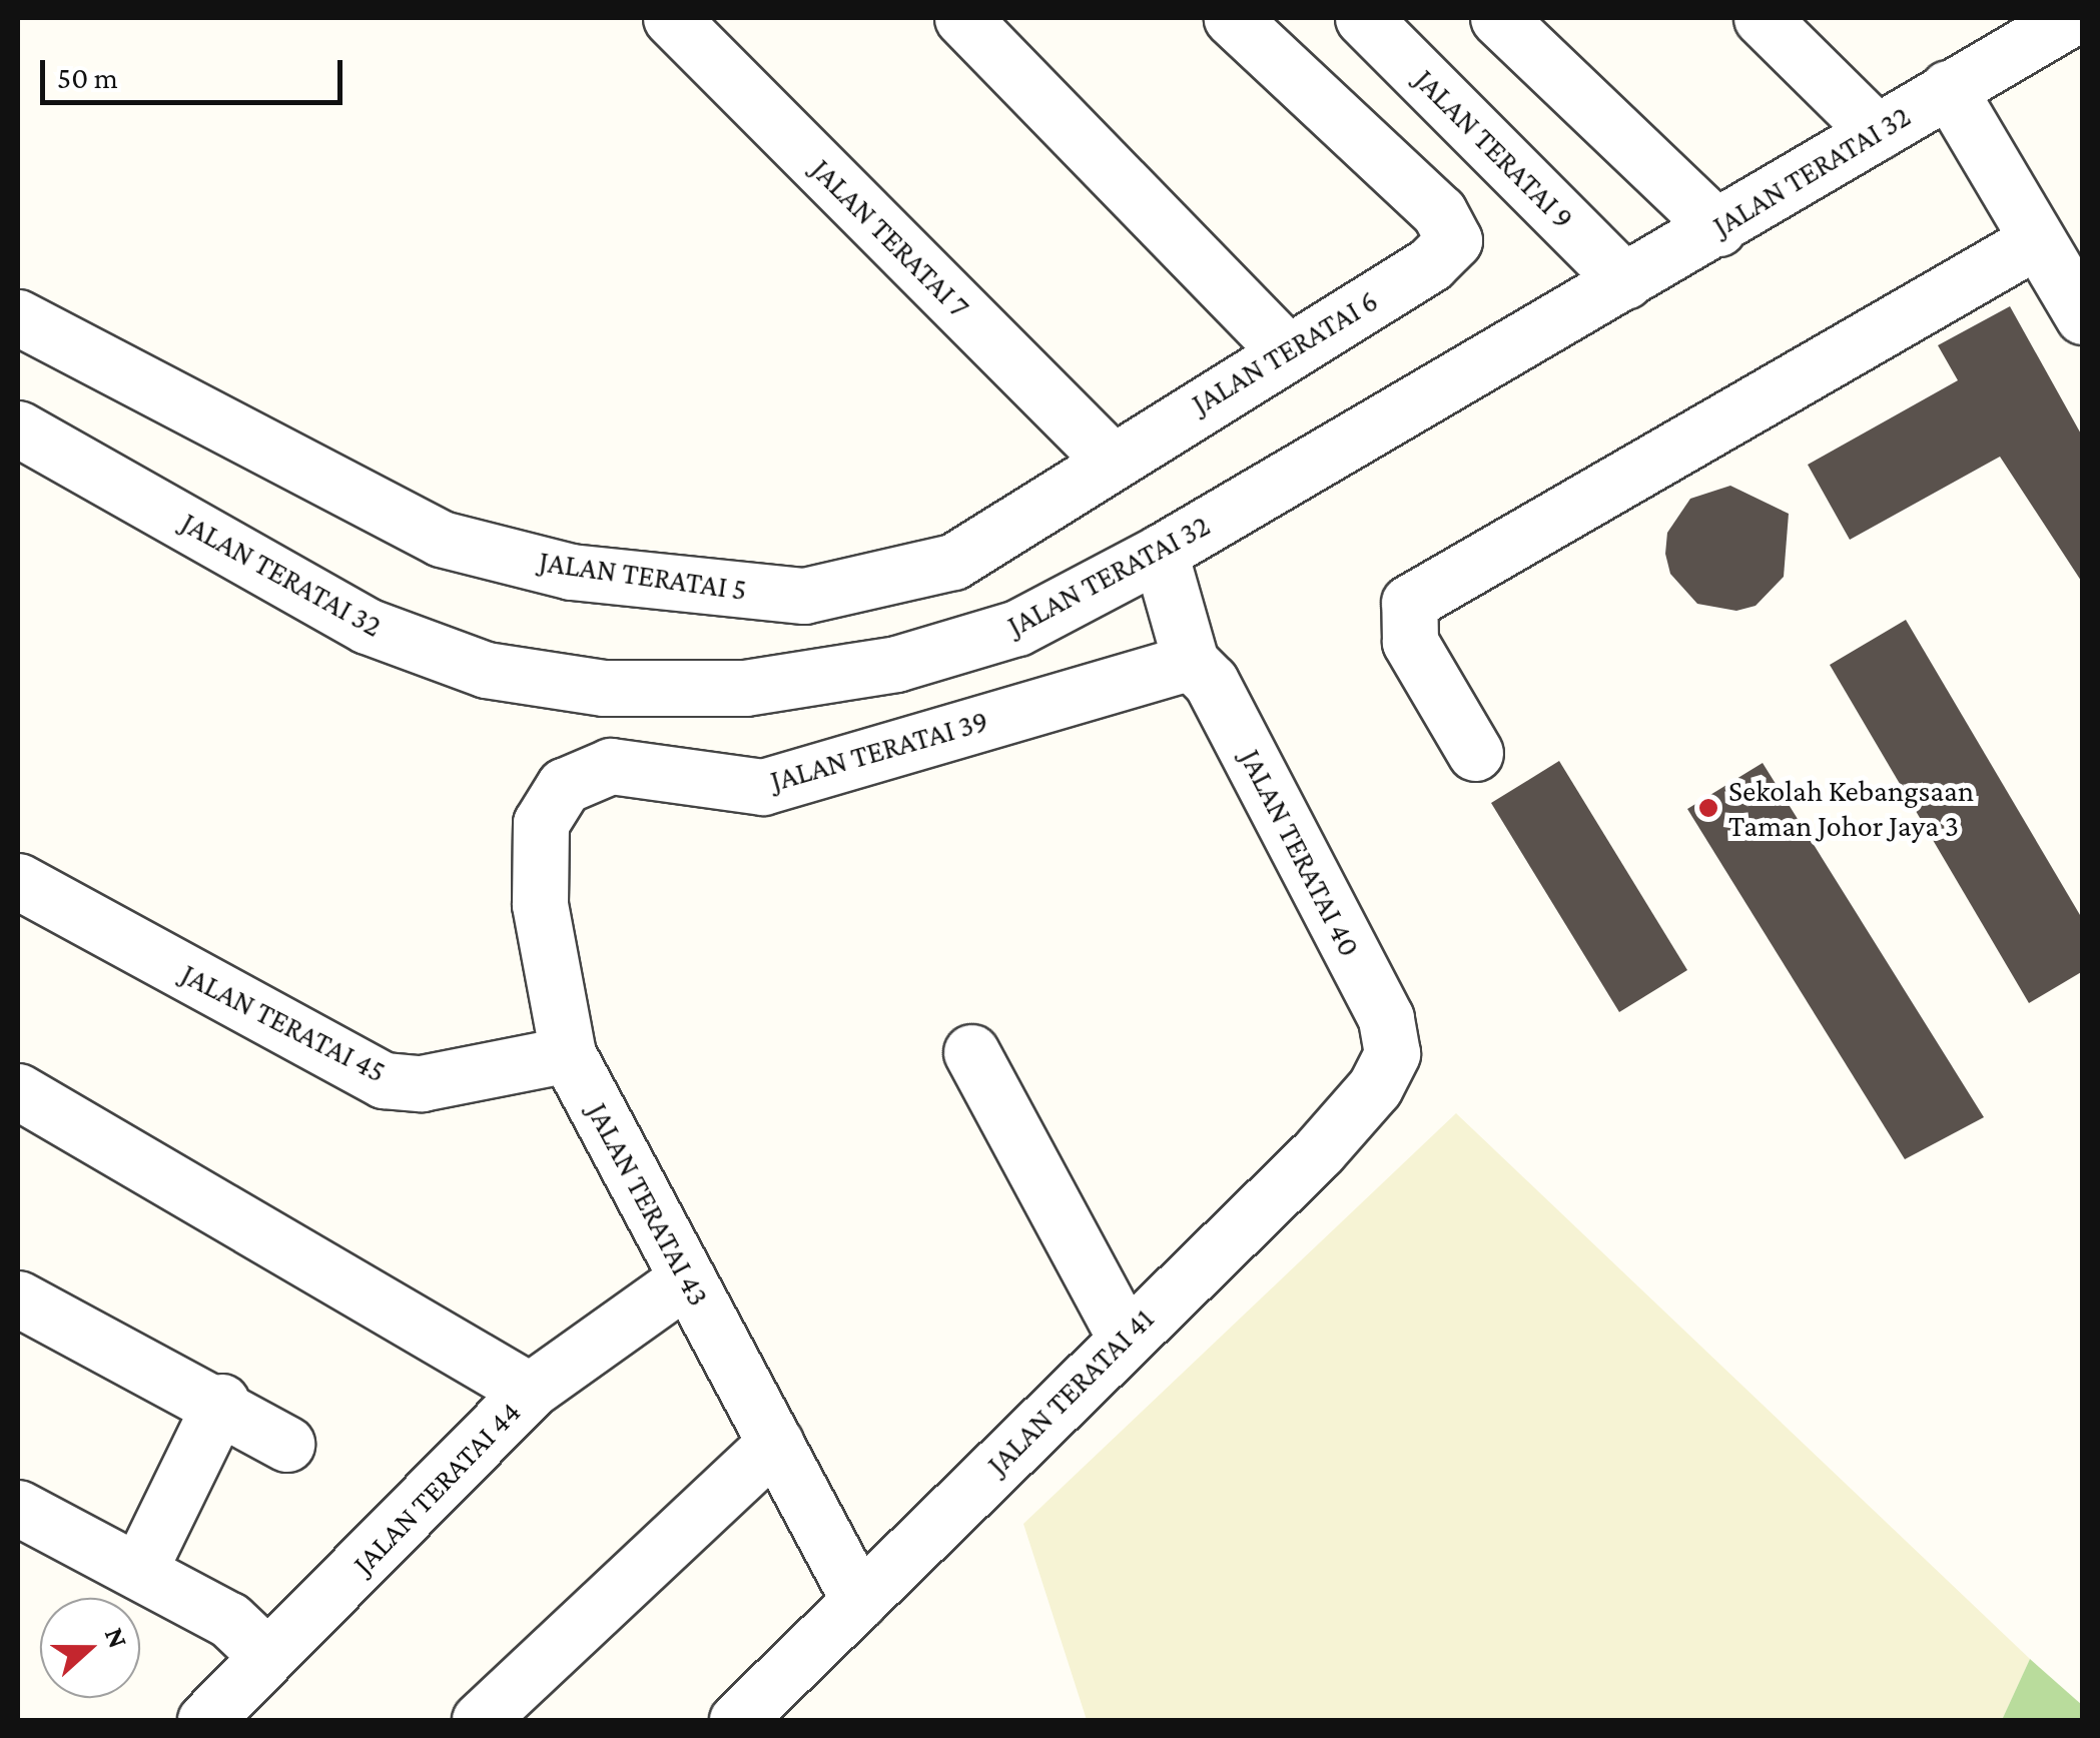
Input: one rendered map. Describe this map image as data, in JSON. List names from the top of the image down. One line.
{"streets":{"street":["JALAN TERATAI 9","JALAN TERATAI 32","JALAN TERATAI 7","JALAN TERATAI 6","JALAN TERATAI 5","JALAN TERATAI 39","JALAN TERATAI 40","JALAN TERATAI 45","JALAN TERATAI 43","JALAN TERATAI 41","JALAN TERATAI 44"]},"crossings":[["JALAN TERATAI 9","JALAN TERATAI 32"],["JALAN TERATAI 7","JALAN TERATAI 6"],["JALAN TERATAI 7","JALAN TERATAI 5"],["JALAN TERATAI 6","JALAN TERATAI 5"],["JALAN TERATAI 39","JALAN TERATAI 40"],["JALAN TERATAI 39","JALAN TERATAI 43"],["JALAN TERATAI 40","JALAN TERATAI 41"],["JALAN TERATAI 45","JALAN TERATAI 43"],["JALAN TERATAI 43","JALAN TERATAI 41"],["JALAN TERATAI 43","JALAN TERATAI 44"]],"places":["Sekolah Kebangsaan Taman Johor Jaya 3"],"scale_bar":"50 m","north":"right"}
